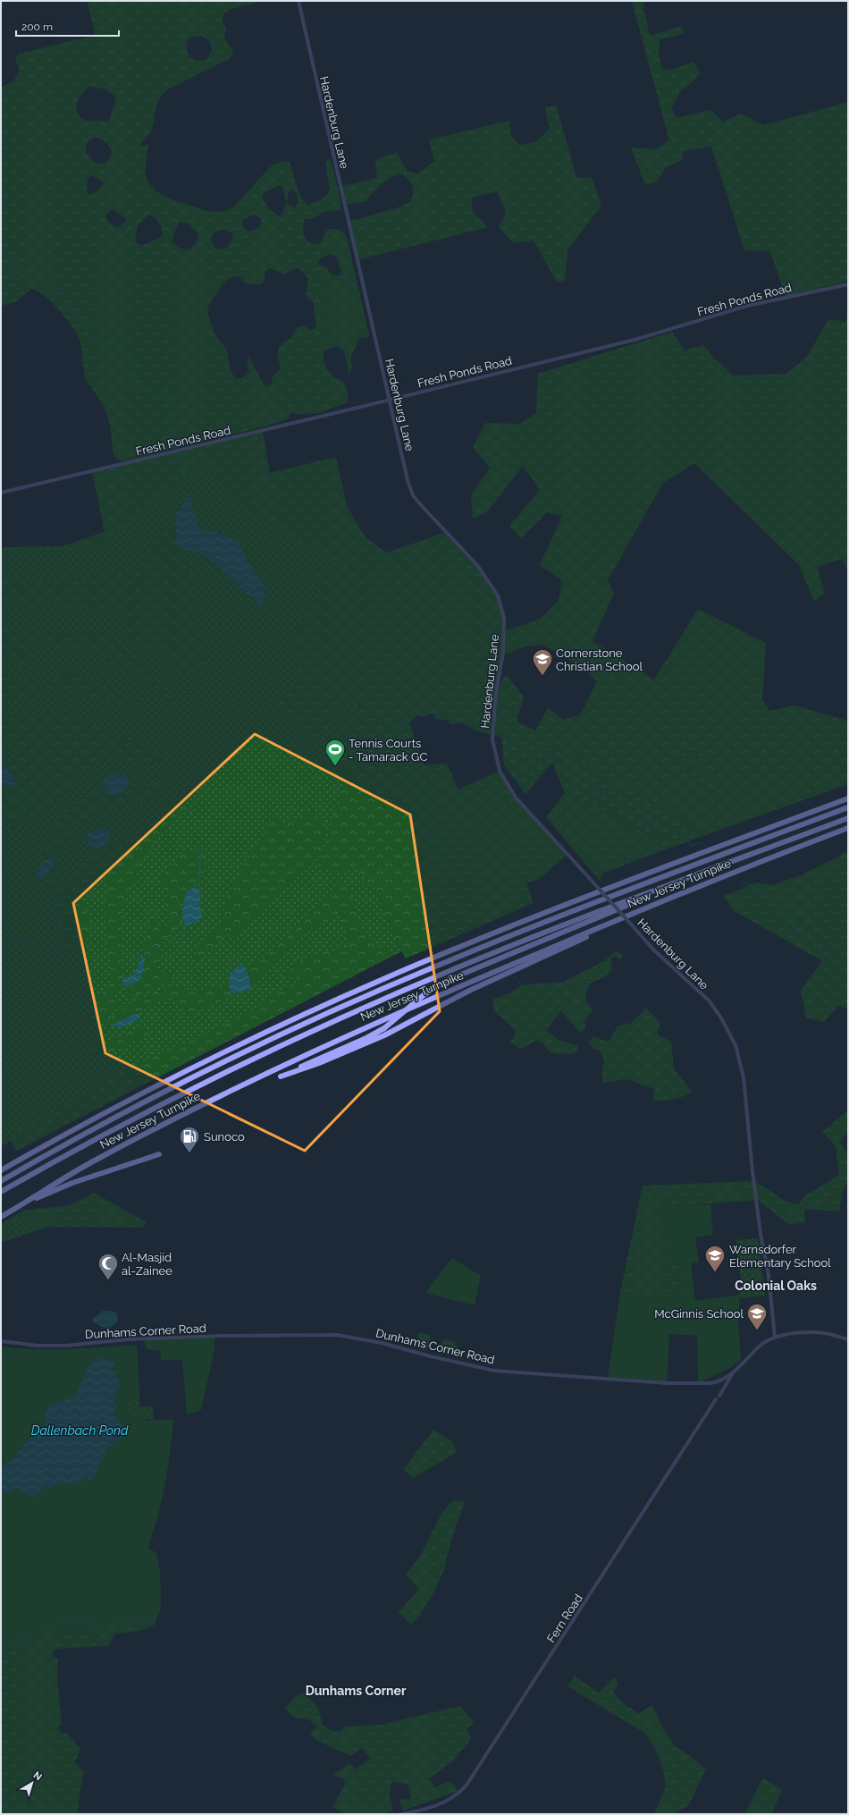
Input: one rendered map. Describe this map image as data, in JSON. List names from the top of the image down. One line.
{"streets":{"highway":["New Jersey Turnpike"],"street":["Hardenburg Lane","Fresh Ponds Road","Dunhams Corner Road","Fern Road"]},"crossings":[["Hardenburg Lane","Fresh Ponds Road"],["Hardenburg Lane","Dunhams Corner Road"]],"districts":["Colonial Oaks","Dunhams Corner"],"water":["Dallenbach Pond"],"places":{"school or university":["Cornerstone Christian School","Warnsdorfer Elementary School","McGinnis School"],"sports":["Tennis Courts - Tamarack GC"],"fuel station":["Sunoco"],"mosque":["Al-Masjid al-Zainee"]},"scale_bar":"200 m","north":"top right"}
